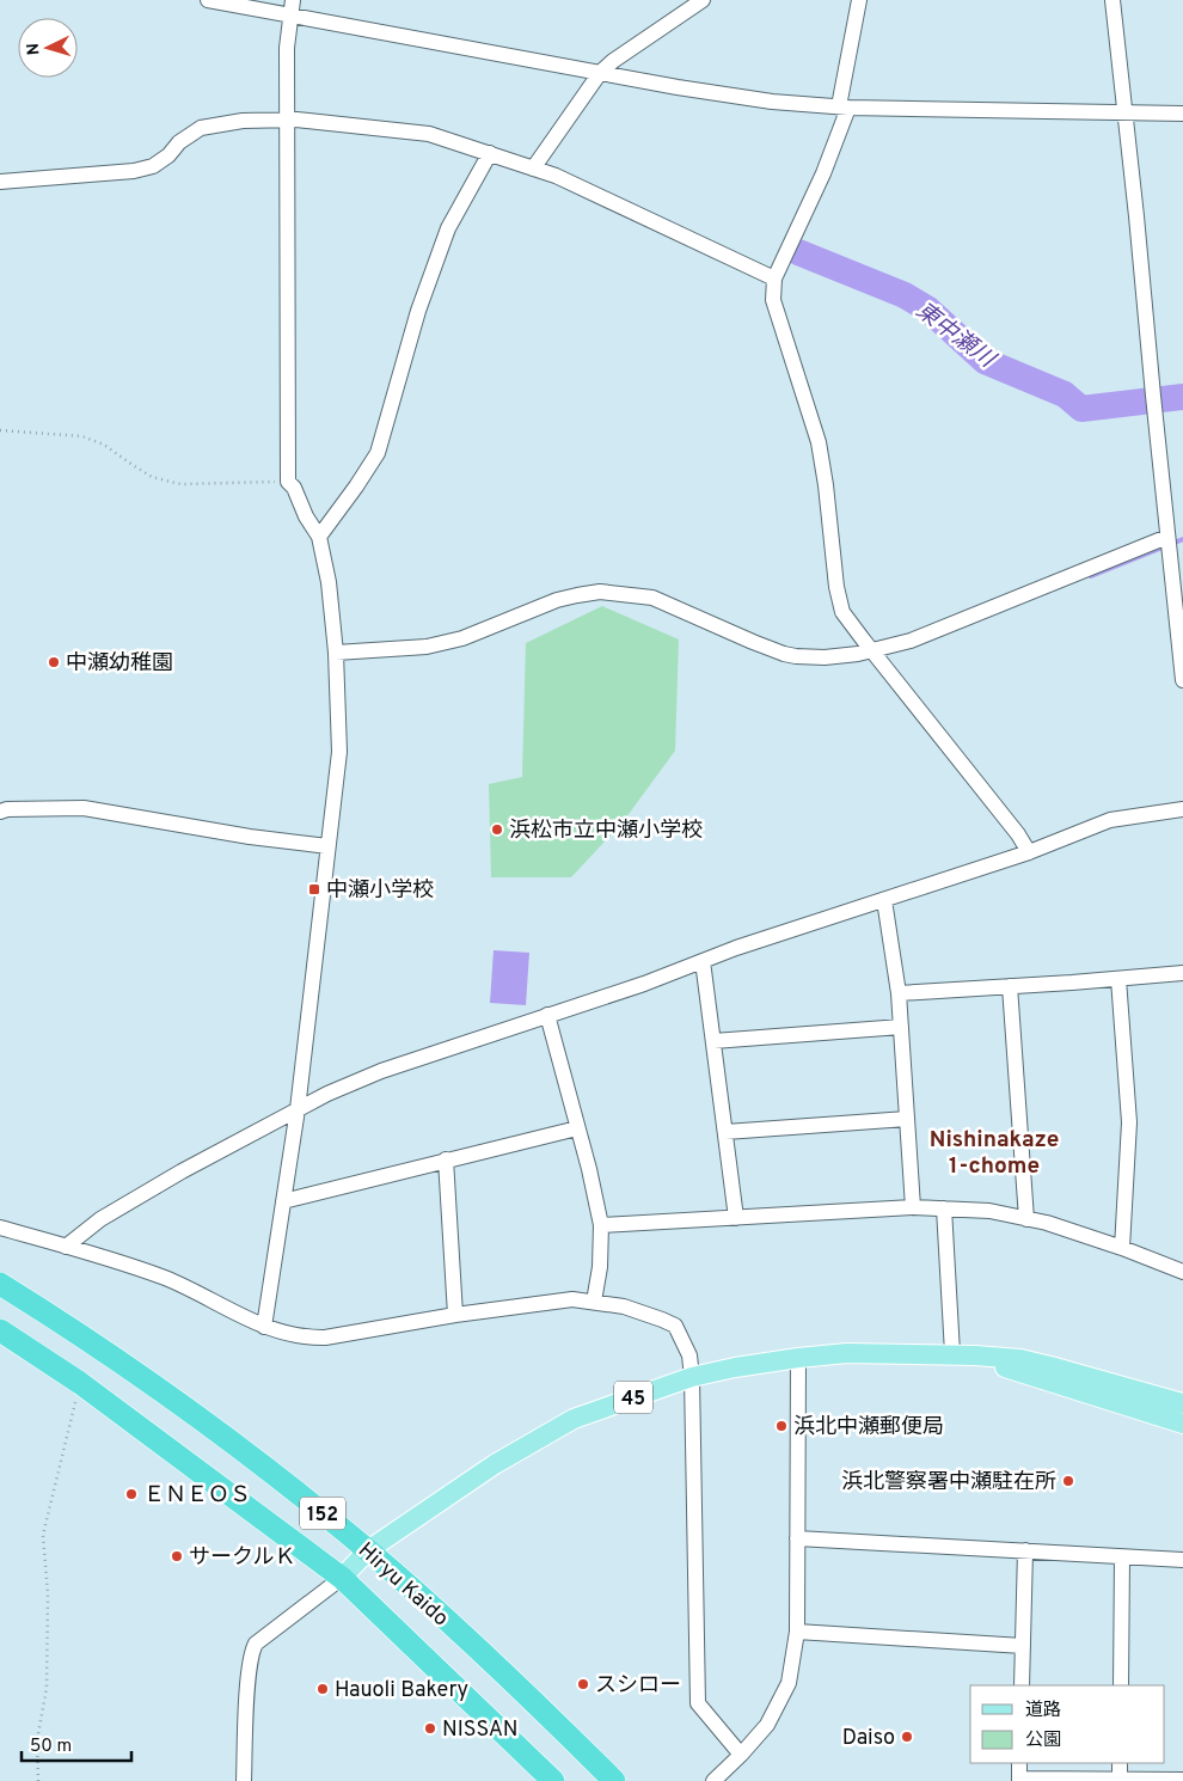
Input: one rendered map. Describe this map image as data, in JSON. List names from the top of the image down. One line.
{"streets":{"highway":["152","Hiryu Kaido"],"main road":["45"]},"crossings":[["45","Hiryu Kaido"]],"districts":["Nishinakaze 1-chome"],"water":["東中瀬川"],"places":{"other":["中瀬幼稚園","浜松市立中瀬小学校","浜北中瀬郵便局","浜北警察署中瀬駐在所","ＥＮＥＯＳ","サークルＫ","スシロー","Hauoli Bakery","NISSAN","Daiso"],"transit":["中瀬小学校"]},"legend":["道路","公園"],"scale_bar":"50 m","north":"left"}
